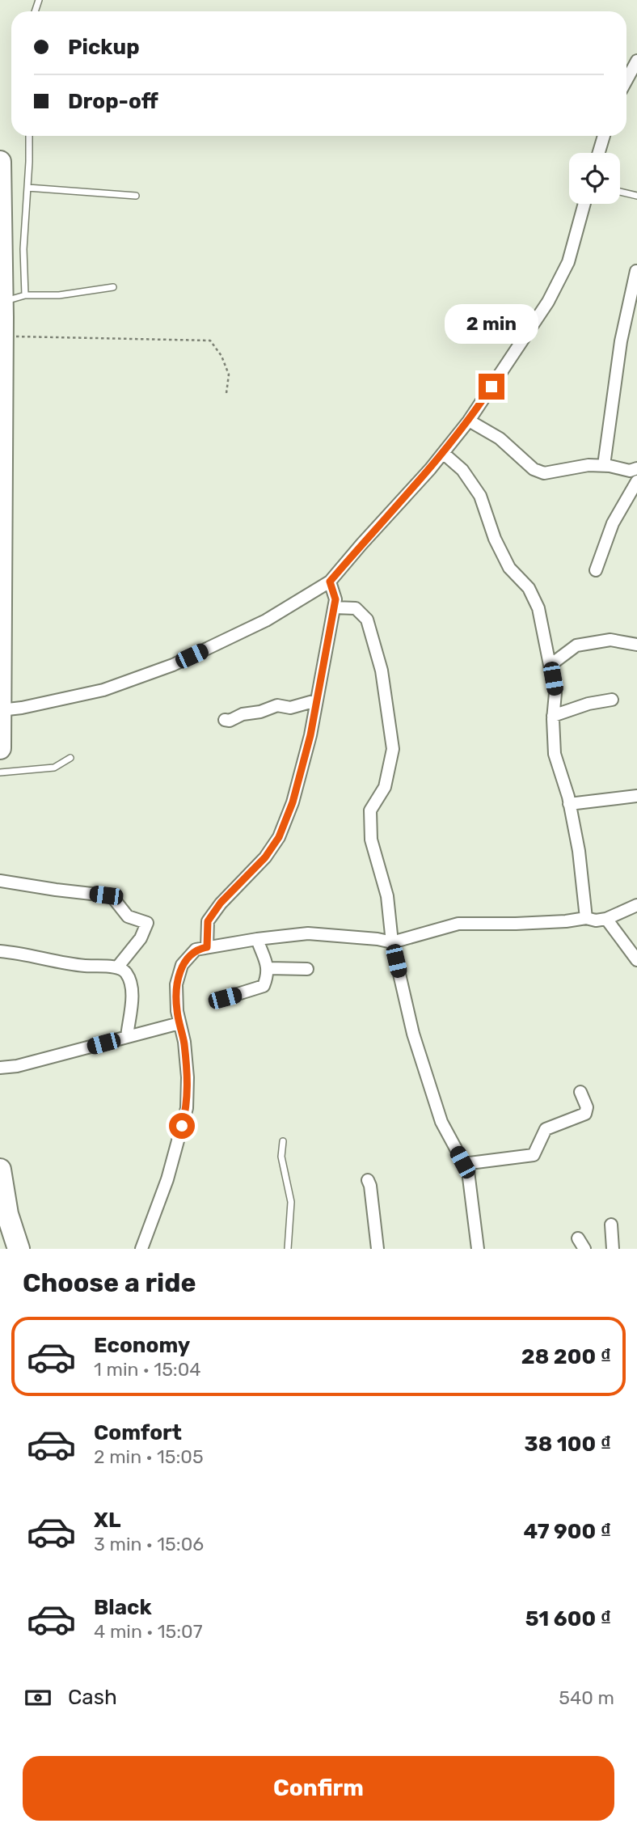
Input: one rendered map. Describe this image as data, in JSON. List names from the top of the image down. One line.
{"page":{"banner":["Pickup","Drop-off"],"bubble":"2 min","heading":"Choose a ride","list":[{"name":"Economy","note":"1 min · 15:04","value":"28 200 ₫"},{"name":"Comfort","note":"2 min · 15:05","value":"38 100 ₫"},{"name":"XL","note":"3 min · 15:06","value":"47 900 ₫"},{"name":"Black","note":"4 min · 15:07","value":"51 600 ₫"}],"pay":["Cash","540 m"],"buttons":"Confirm"}}
